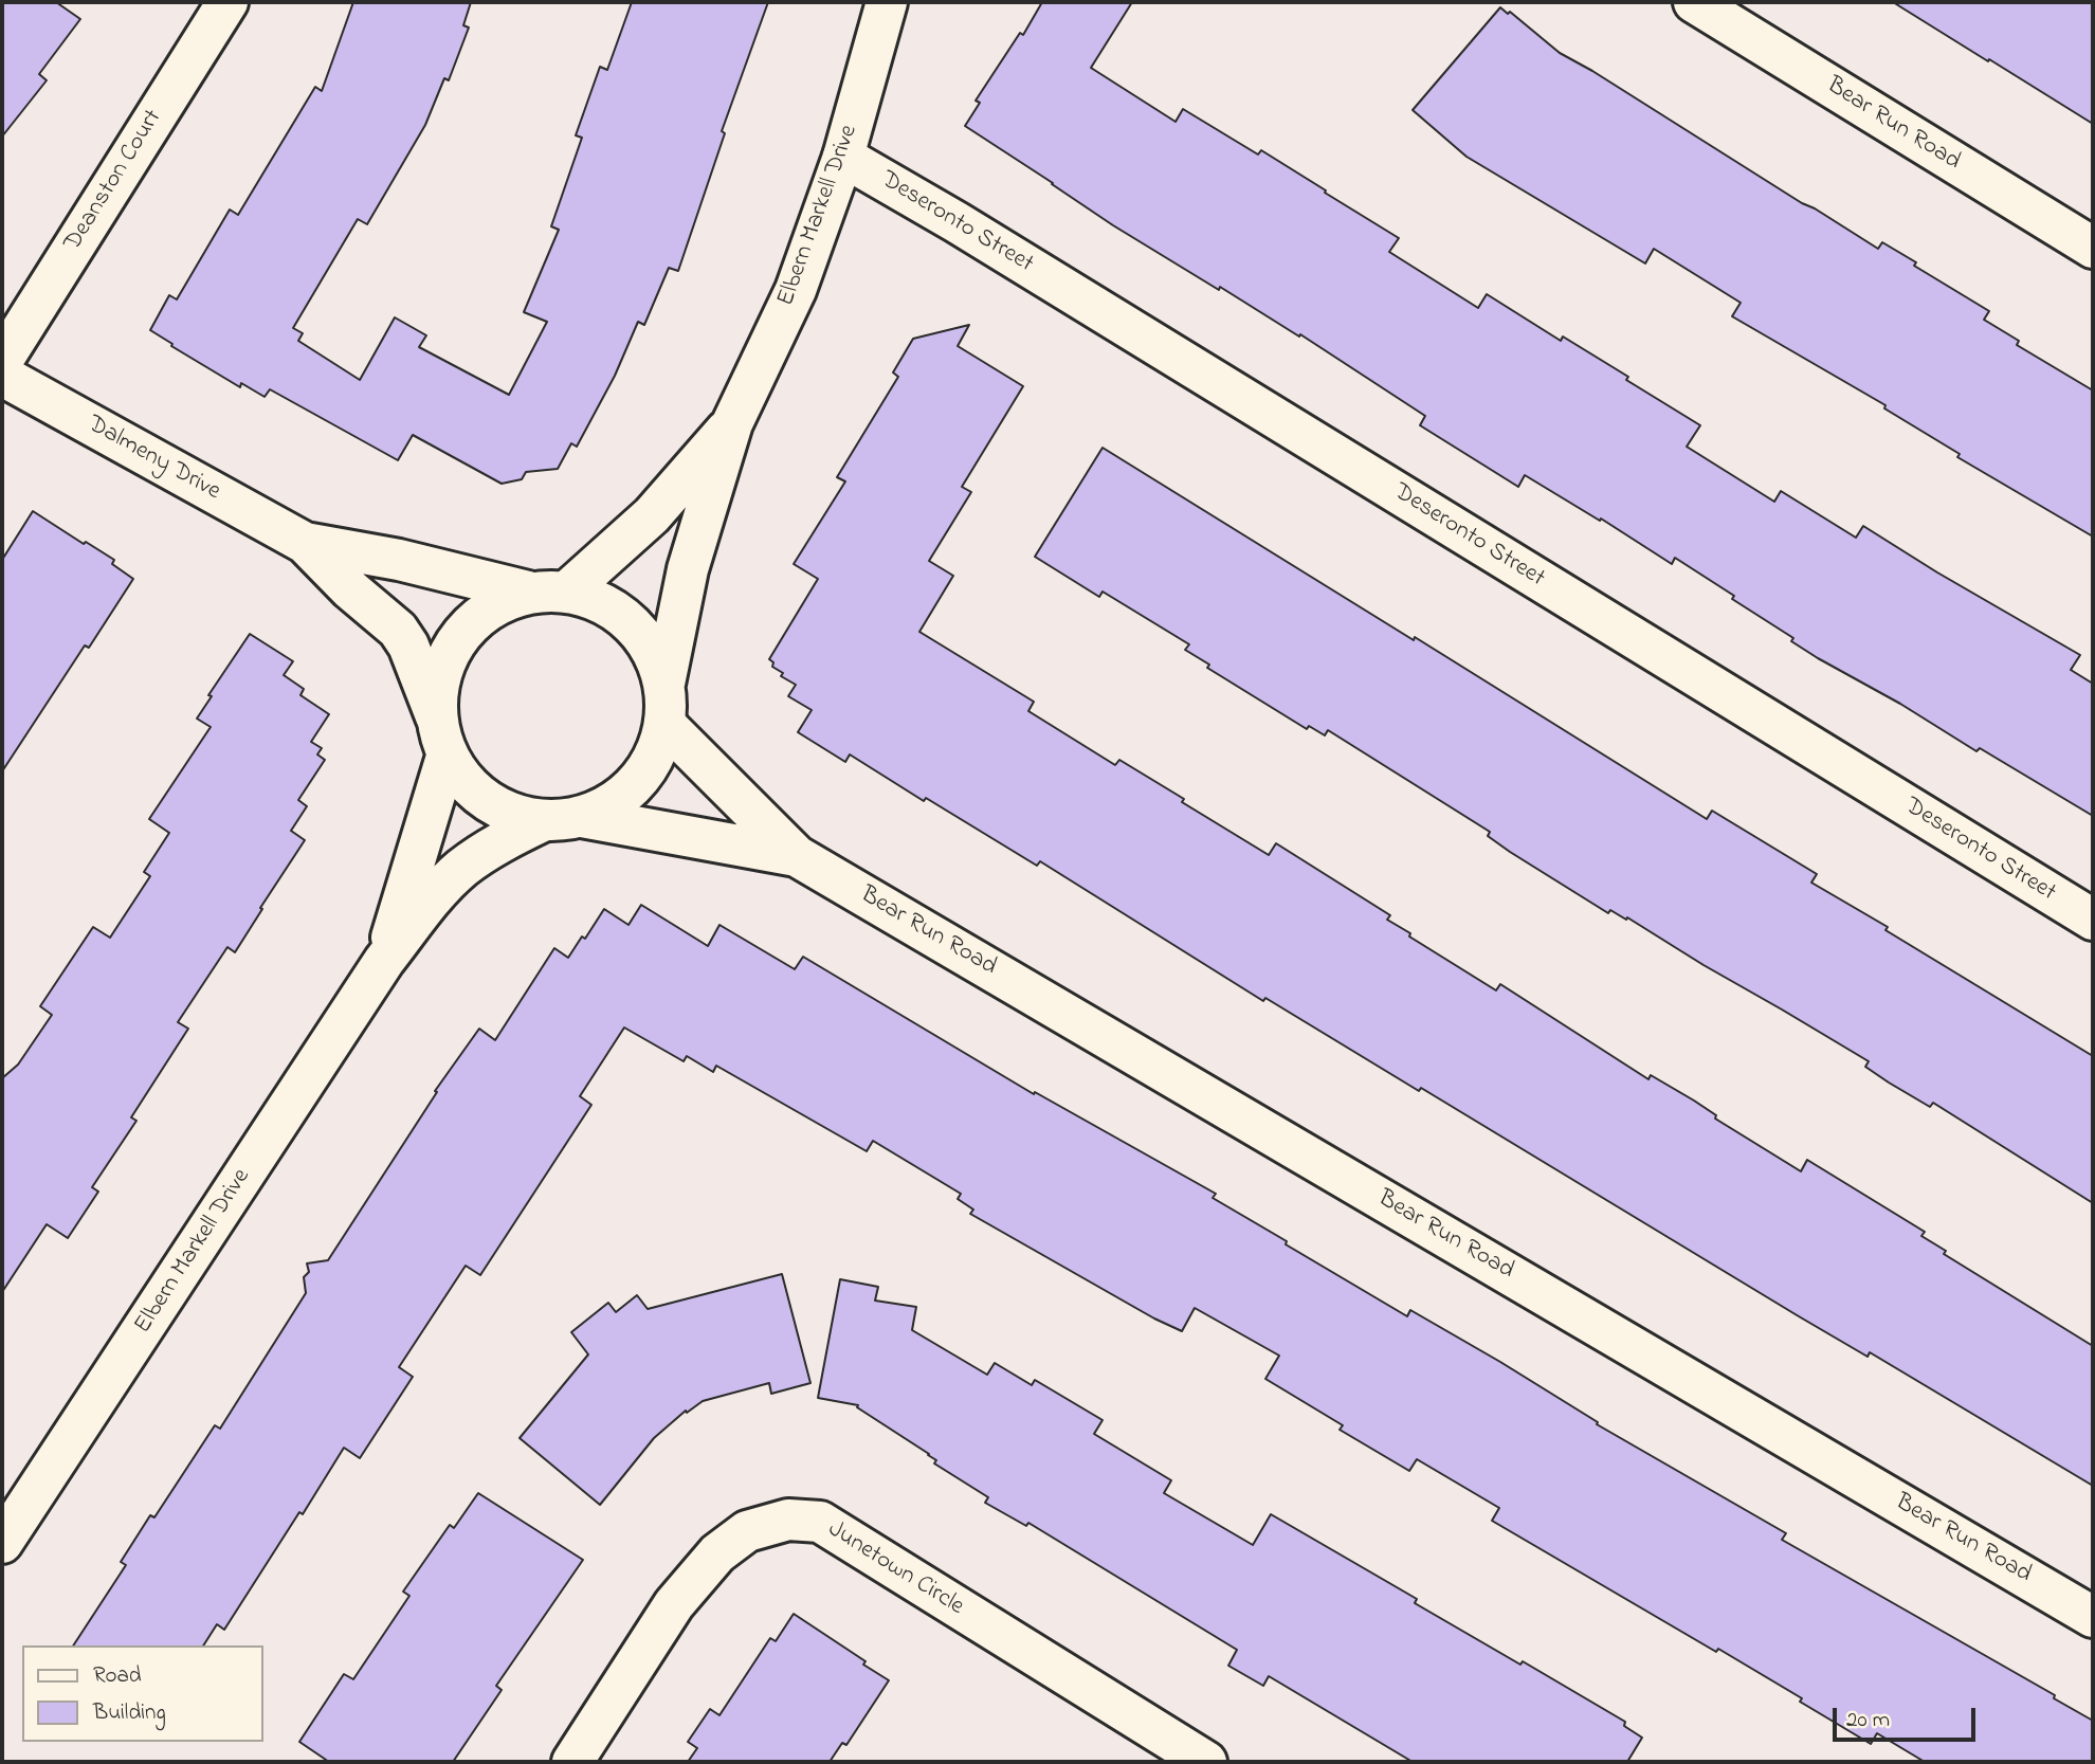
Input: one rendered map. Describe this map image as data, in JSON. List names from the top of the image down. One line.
{"streets":{"street":["Bear Run Road","Deanston Court","Elbern Markell Drive","Deseronto Street","Dalmeny Drive","Junetown Circle"]},"crossings":[["Bear Run Road","Elbern Markell Drive"],["Bear Run Road","Dalmeny Drive"],["Elbern Markell Drive","Deseronto Street"],["Elbern Markell Drive","Dalmeny Drive"]],"legend":["Road","Building"],"scale_bar":"20 m"}
